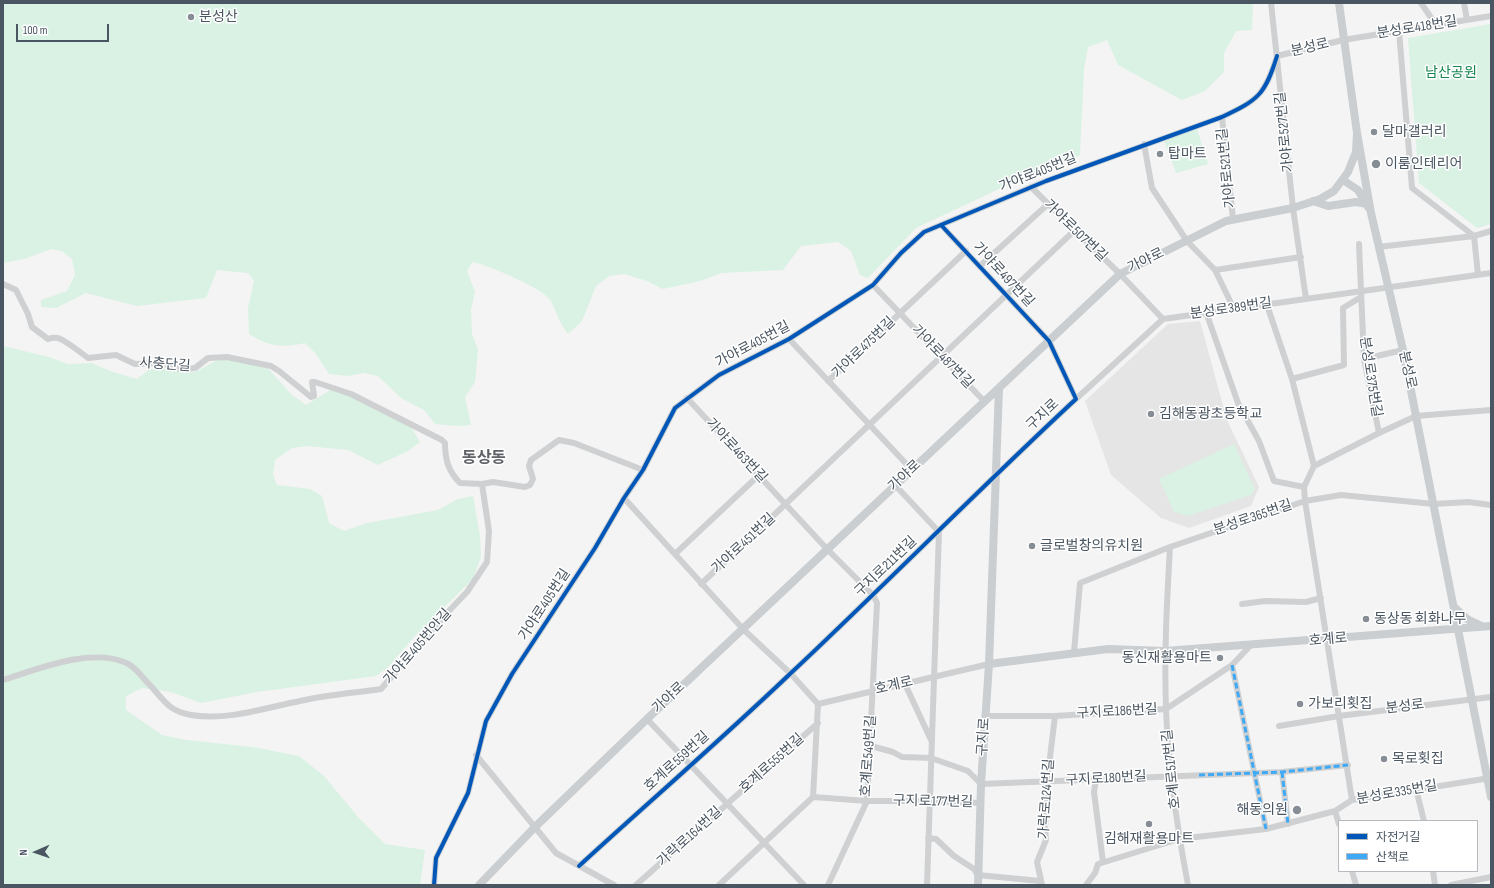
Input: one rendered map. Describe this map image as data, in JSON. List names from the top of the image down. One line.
{"streets":{"main road":["분성로","가야로","구지로","호계로"],"street":["분성로418번길","가야로527번길","가야로521번길","가야로405번길","가야로507번길","가야로497번길","분성로389번길","가야로475번길","가야로487번길","사충단길","분성로375번길","가야로463번길","분성로365번길","가야로451번길","구지로211번길","가야로405번안길","구지로186번길","호계로549번길","호계로559번길","호계로555번길","호계로517번길","구지로180번길","분성로335번길","가락로124번길","구지로177번길","가락로164번길"]},"crossings":[["분성로418번길","분성로"],["분성로","가야로527번길"],["분성로","가야로405번길"],["분성로","가야로"],["분성로","분성로389번길"],["분성로","분성로375번길"],["분성로","분성로365번길"],["분성로","호계로"],["분성로","분성로335번길"],["가야로527번길","가야로405번길"],["가야로527번길","가야로"],["가야로527번길","분성로389번길"],["가야로521번길","가야로405번길"],["가야로521번길","가야로"],["가야로405번길","가야로507번길"],["가야로405번길","가야로497번길"],["가야로405번길","가야로475번길"],["가야로405번길","가야로487번길"],["가야로405번길","가야로463번길"],["가야로405번길","가야로451번길"],["가야로507번길","가야로"],["가야로507번길","가야로497번길"],["가야로","가야로497번길"],["가야로","가야로475번길"],["가야로","가야로487번길"],["가야로","구지로"],["가야로","가야로463번길"],["가야로","가야로451번길"],["가야로","구지로211번길"],["가야로","호계로555번길"],["가야로497번길","가야로487번길"],["가야로497번길","구지로"],["분성로389번길","분성로375번길"],["가야로475번길","가야로487번길"],["사충단길","가야로405번안길"],["구지로","구지로211번길"],["구지로","호계로"],["구지로","구지로186번길"],["구지로","호계로549번길"],["구지로","구지로180번길"],["구지로","가락로124번길"],["구지로","구지로177번길"],["가야로463번길","가야로451번길"],["가야로463번길","구지로211번길"],["분성로365번길","호계로"],["구지로211번길","호계로"],["구지로211번길","호계로549번길"],["구지로211번길","호계로559번길"],["구지로211번길","구지로177번길"],["호계로","구지로186번길"],["호계로","호계로549번길"],["호계로","호계로555번길"],["호계로","호계로517번길"],["구지로186번길","호계로517번길"],["구지로186번길","가락로124번길"],["호계로549번길","구지로177번길"],["호계로559번길","호계로555번길"],["호계로555번길","구지로177번길"],["호계로555번길","가락로164번길"],["호계로517번길","구지로180번길"],["호계로517번길","분성로335번길"],["구지로180번길","가락로124번길"]],"districts":["동상동"],"parks":["남산공원"],"places":["분성산","달마갤러리","탑마트","이룸인테리어","김해동광초등학교","글로벌창의유치원","동상동 회화나무","동신재활용마트","가보리횟집","목로횟집","해동의원","김해재활용마트"],"legend":["자전거길","산책로"],"scale_bar":"100 m","north":"left"}
